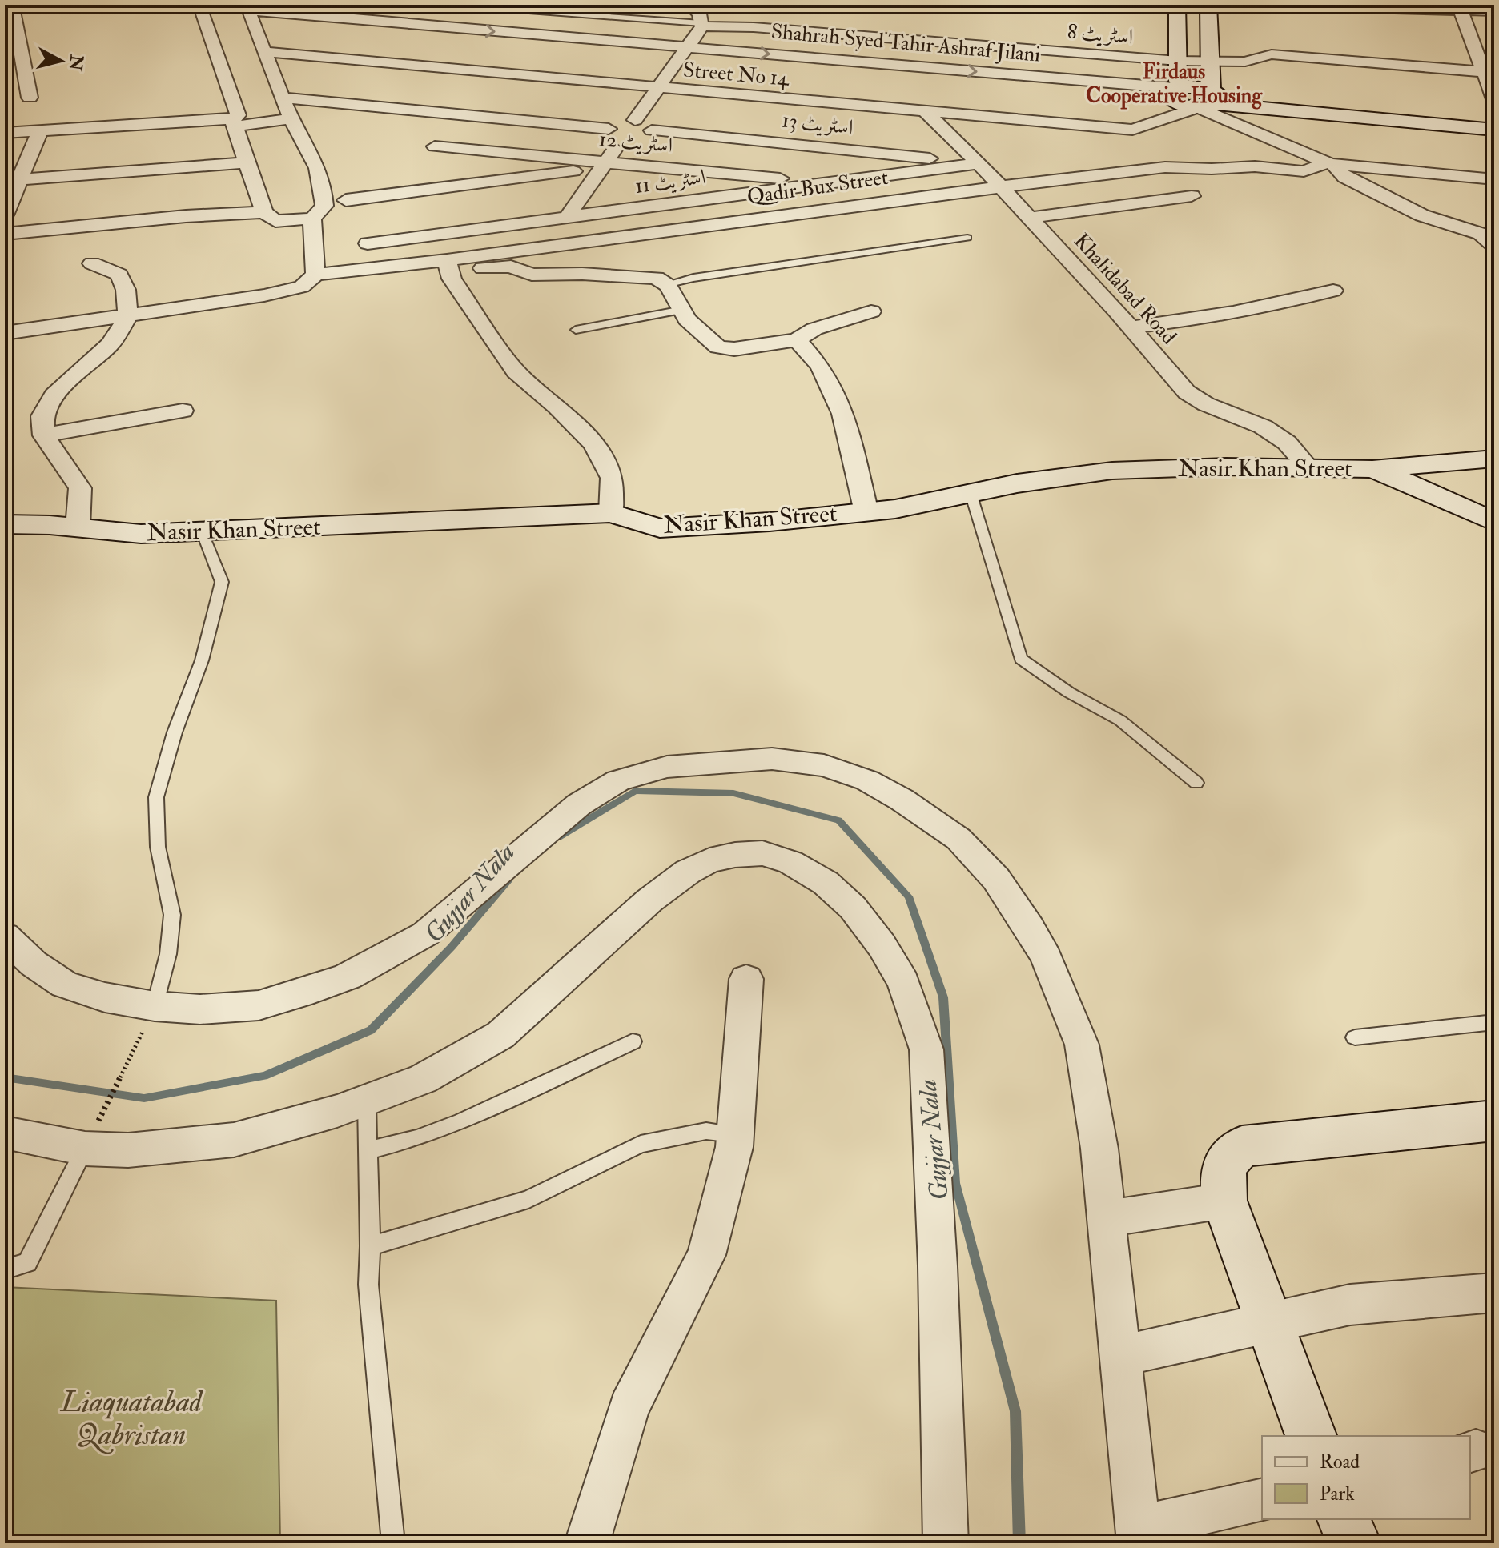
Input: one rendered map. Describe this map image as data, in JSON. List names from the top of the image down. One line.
{"streets":{"street":["اسٹریٹ 8","Shahrah Syed Tahir Ashraf Jilani","Street No 14","اسٹریٹ 13","اسٹریٹ 12","اسٹریٹ 11","Qadir Bux Street","Khalidabad Road","Nasir Khan Street"]},"crossings":[["Street No 14","Khalidabad Road"],["اسٹریٹ 13","اسٹریٹ 12"],["اسٹریٹ 13","اسٹریٹ 11"],["اسٹریٹ 13","Khalidabad Road"],["اسٹریٹ 12","اسٹریٹ 11"],["اسٹریٹ 11","Khalidabad Road"],["Qadir Bux Street","Khalidabad Road"],["Khalidabad Road","Nasir Khan Street"]],"districts":["Firdaus Cooperative Housing"],"water":["Gujjar Nala"],"parks":["Liaquatabad Qabristan"],"legend":["Road","Park"],"north":"right"}
